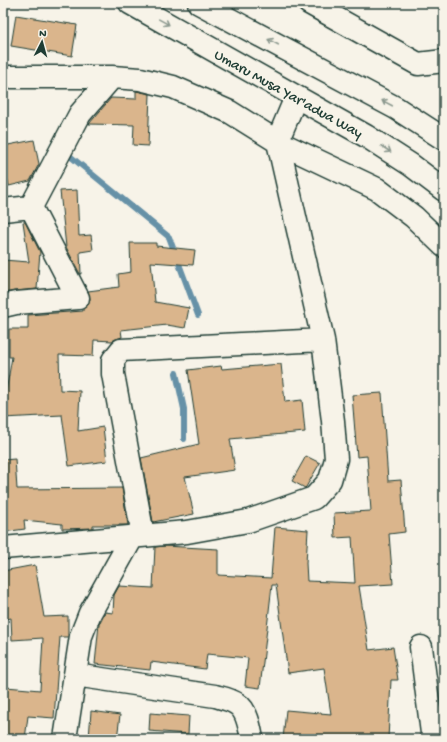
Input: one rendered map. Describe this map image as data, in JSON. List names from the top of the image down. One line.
{"streets":{"street":["Umaru Musa Yar'adua Way"]},"north":"top"}
